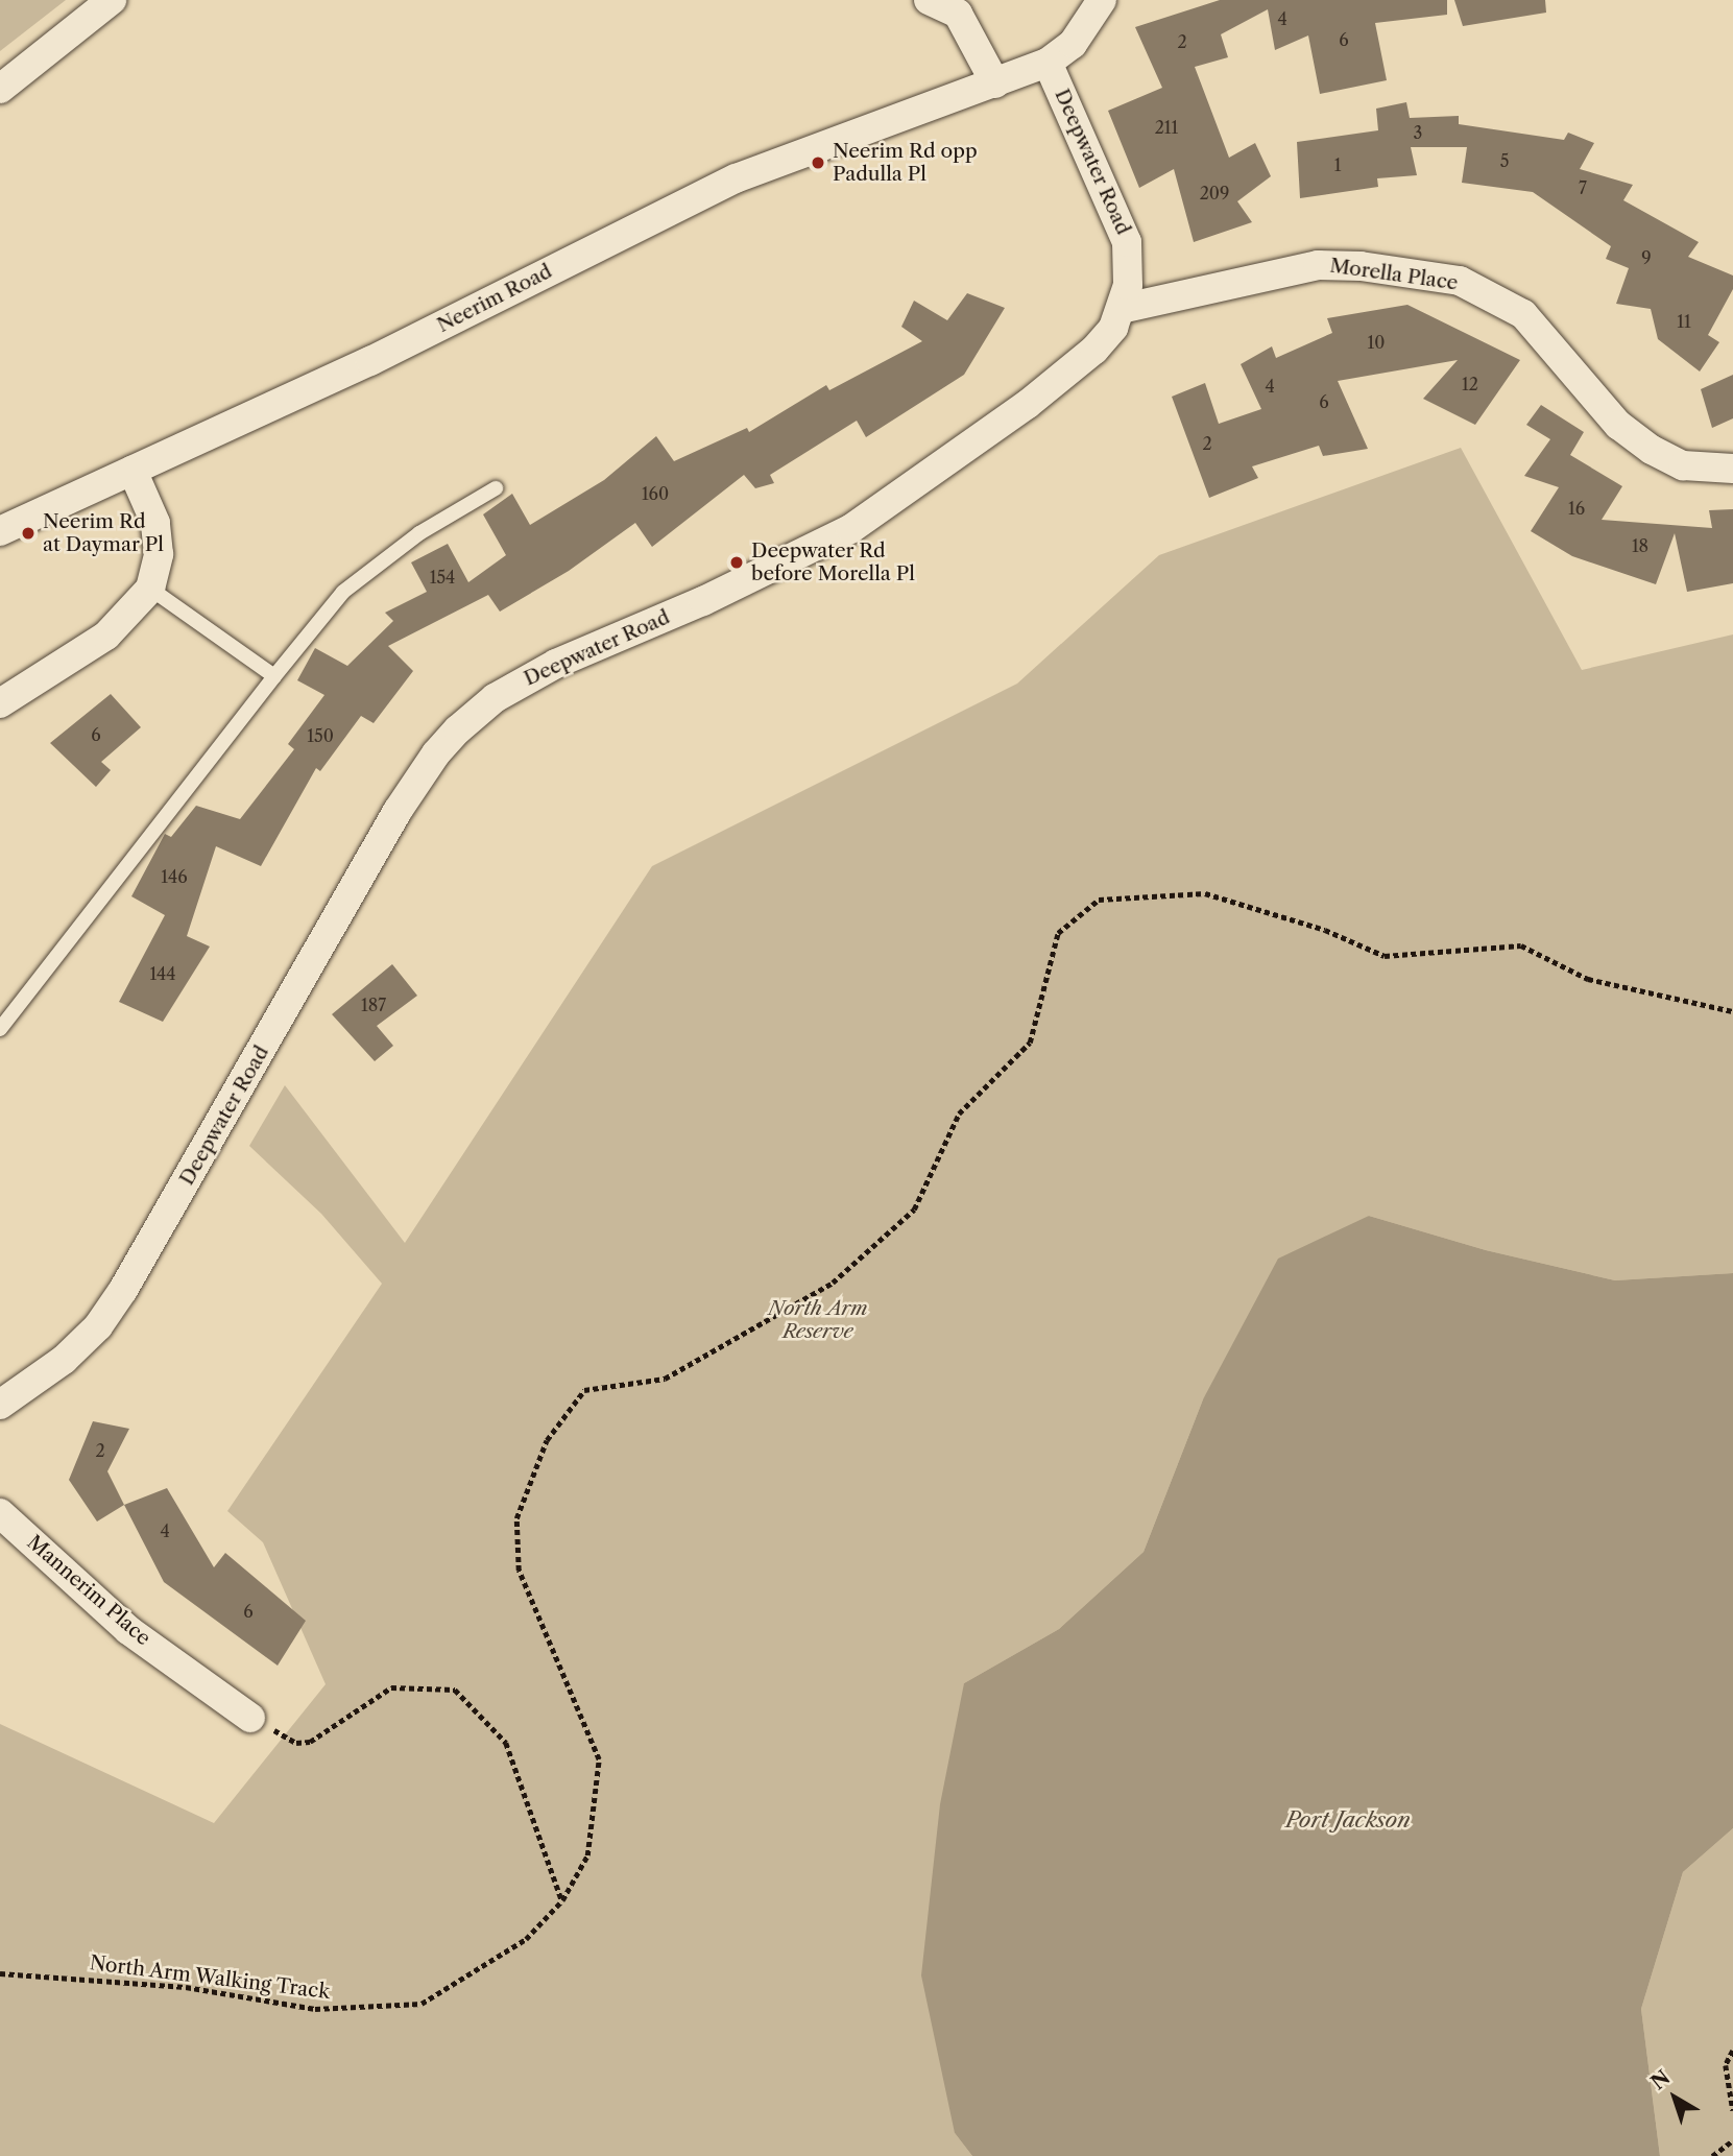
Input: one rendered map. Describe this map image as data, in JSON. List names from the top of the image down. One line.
{"streets":{"street":["Deepwater Road","Morella Place","Neerim Road","Mannerim Place"],"path":["North Arm Walking Track"]},"crossings":[["Deepwater Road","Morella Place"],["Deepwater Road","Neerim Road"]],"water":["Port Jackson"],"parks":["North Arm Reserve"],"places":["Neerim Rd opp Padulla Pl","Neerim Rd at Daymar Pl","Deepwater Rd before Morella Pl"],"house_numbers":["4","6","2","211","3","5","1","7","209","9","11","10","12","4","6","2","160","16","18","154","6","150","146","144","187","2","4","6"],"north":"top left"}
